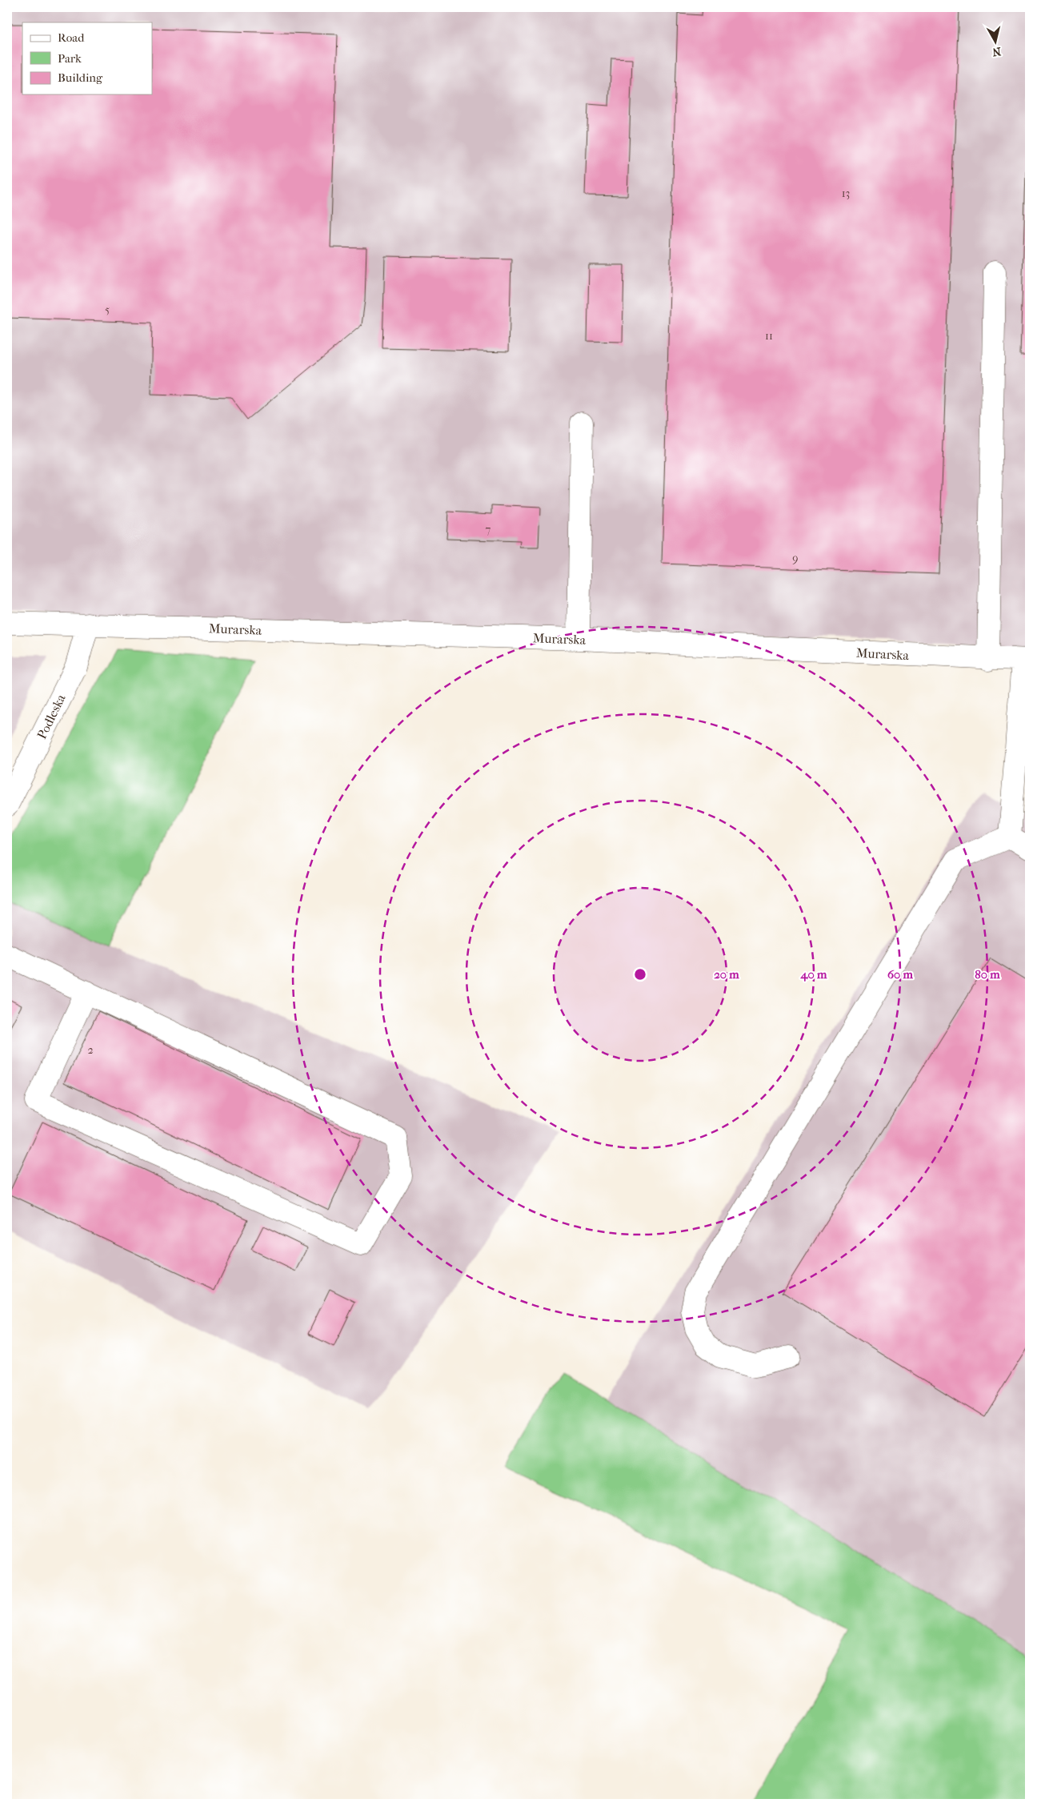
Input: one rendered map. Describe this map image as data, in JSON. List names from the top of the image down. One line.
{"streets":{"street":["Murarska","Podleska"]},"crossings":[["Murarska","Podleska"]],"house_numbers":["13","5","11","7","9","2"],"legend":["Road","Park","Building"],"north":"bottom","rings":["20 m","40 m","60 m","80 m"]}
